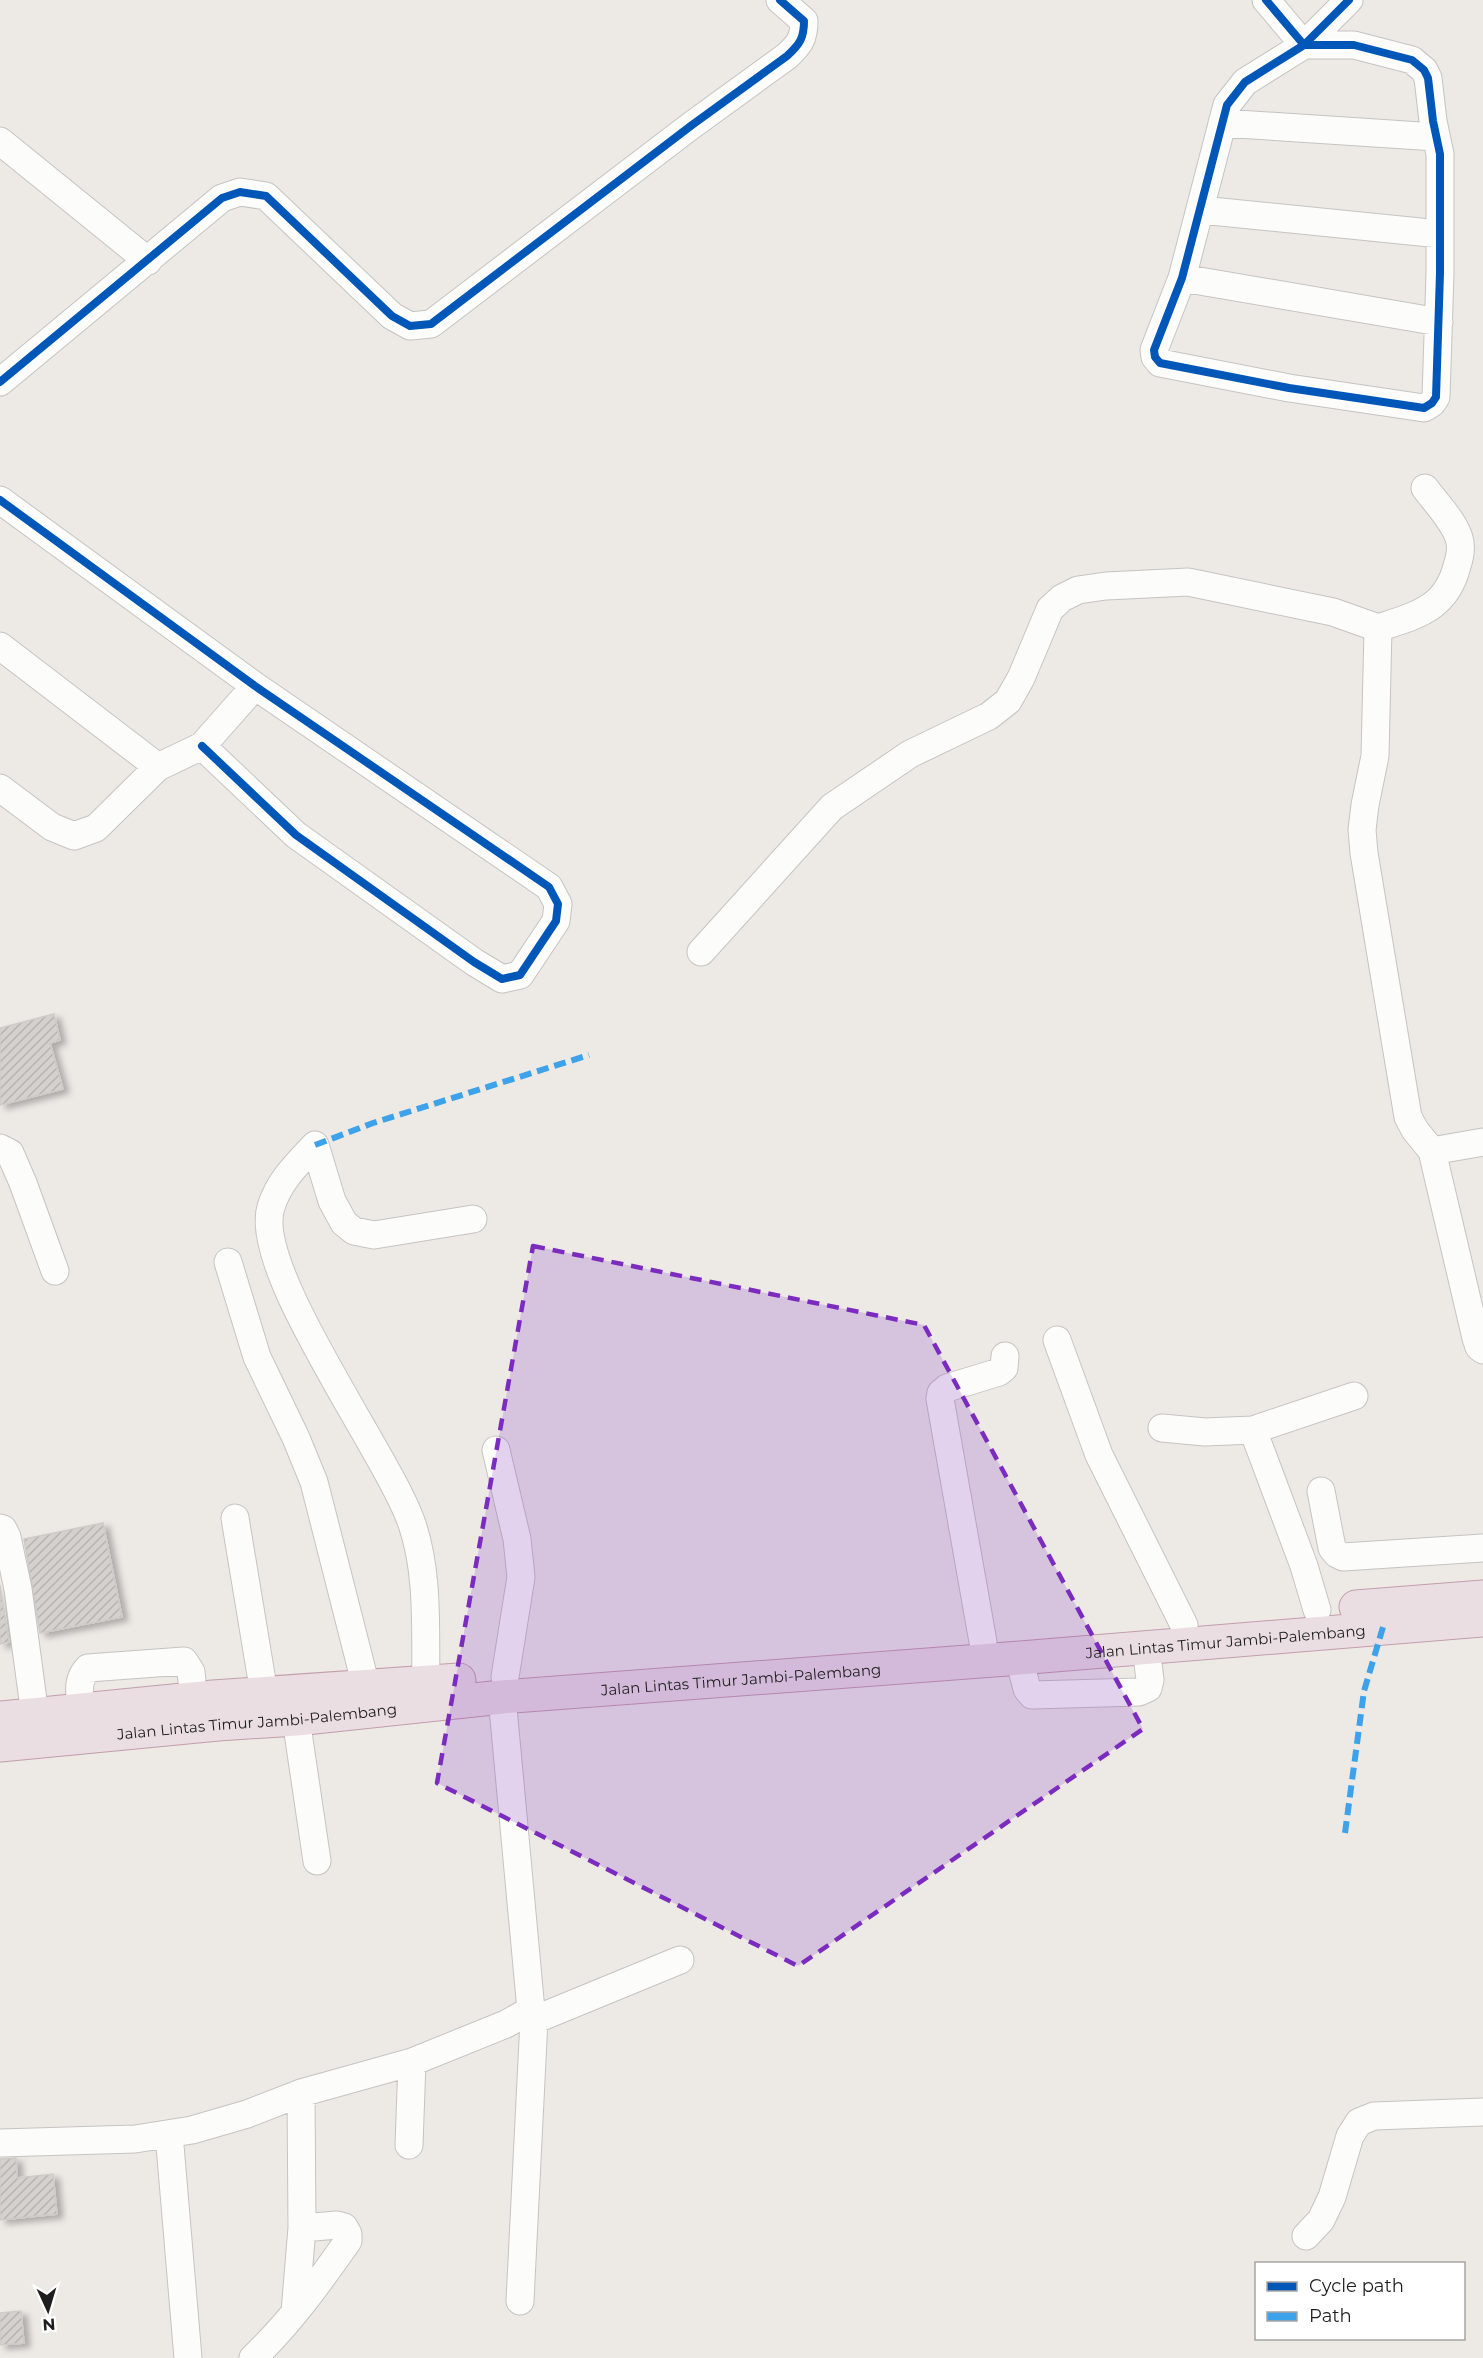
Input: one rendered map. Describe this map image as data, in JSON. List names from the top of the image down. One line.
{"streets":{"highway":["Jalan Lintas Timur Jambi-Palembang"]},"legend":["Cycle path","Path"],"north":"bottom"}
